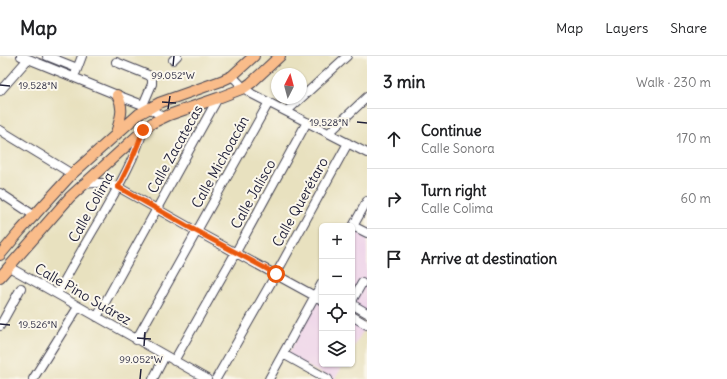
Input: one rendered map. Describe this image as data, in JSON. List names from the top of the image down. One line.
{"streets":{"street":["Calle Zacatecas","Calle Michoacán","Calle Jalisco","Calle Querétaro","Calle Colima","Calle Pino Suárez"]},"crossings":[["Calle Zacatecas","Calle Pino Suárez"],["Calle Michoacán","Calle Pino Suárez"],["Calle Jalisco","Calle Pino Suárez"],["Calle Colima","Calle Pino Suárez"]],"north":"top","page":{"header":"Map","nav":["Map","Layers","Share"],"heading":["3 min","Walk · 230 m"],"list":[["Continue","Calle Sonora","170 m"],["Turn right","Calle Colima","60 m"],"Arrive at destination"],"map_buttons":["+","−"]},"coordinates":["99.052°W","19.528°N","19.526°N"]}
